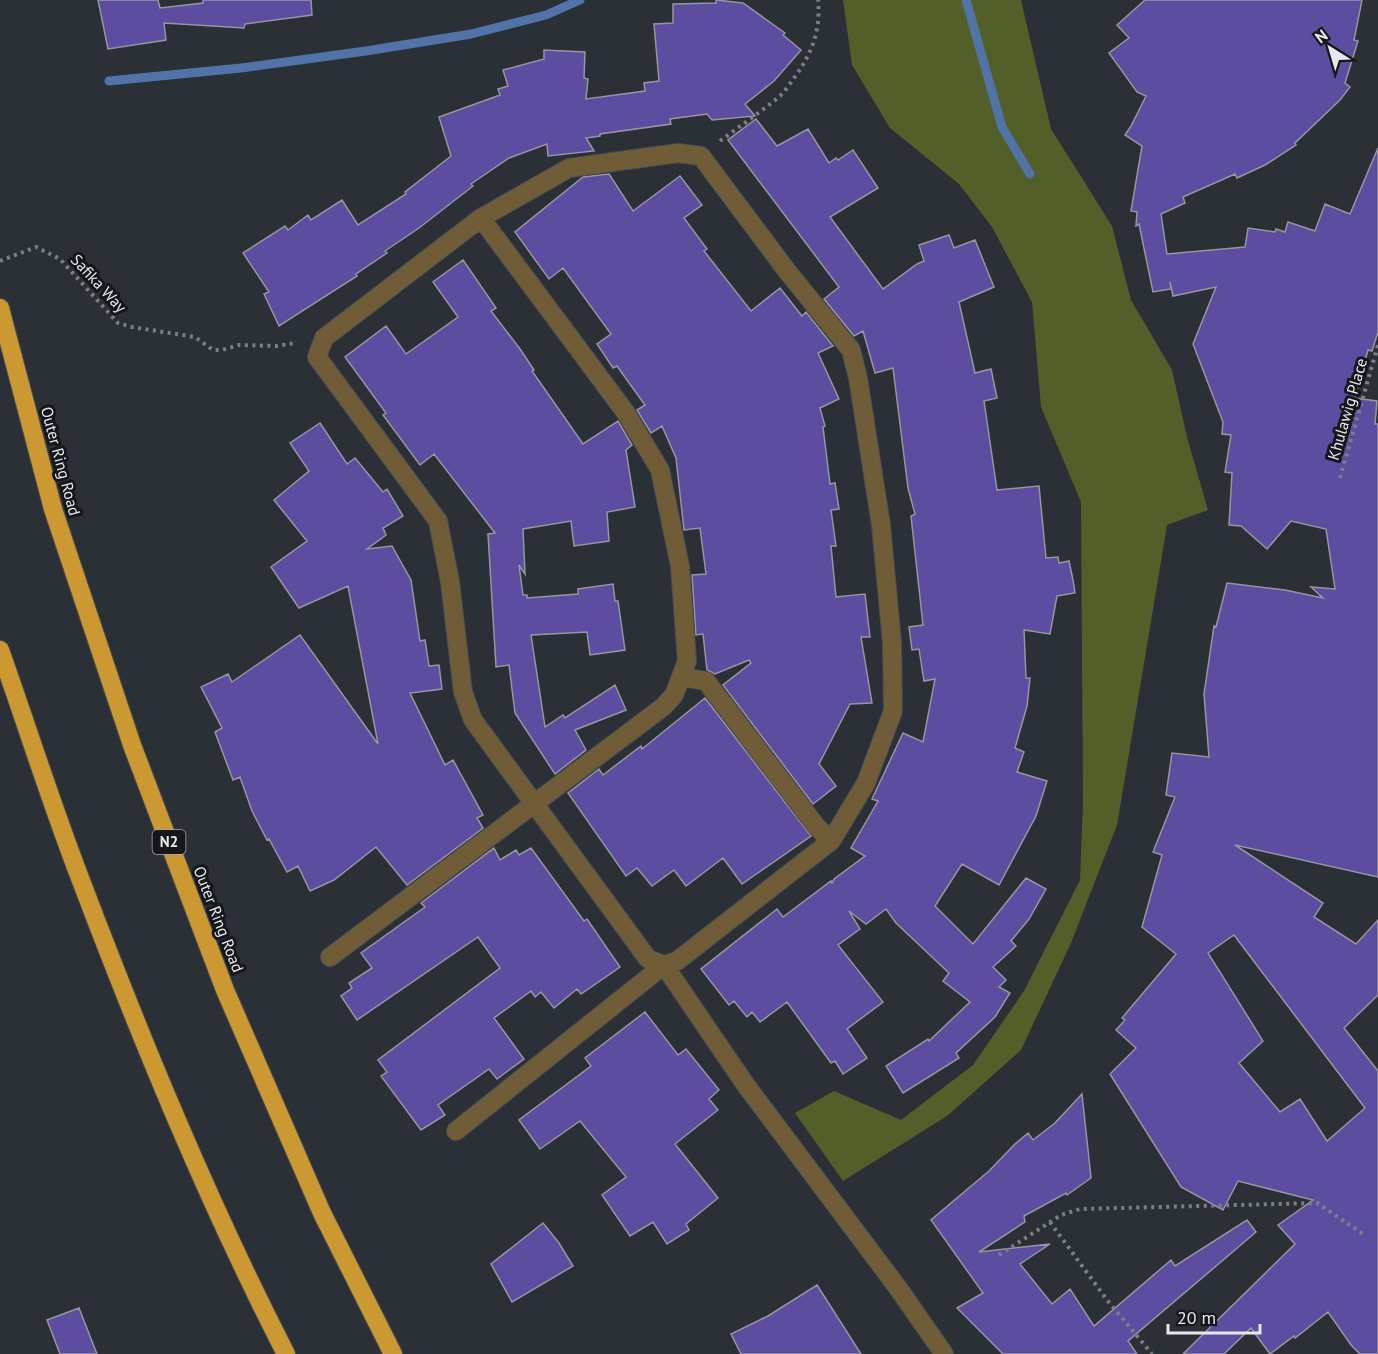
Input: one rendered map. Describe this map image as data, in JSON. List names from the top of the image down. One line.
{"streets":{"highway":["Outer Ring Road","N2"],"path":["Safika Way","Khulawig Place"]},"scale_bar":"20 m","north":"top left"}
